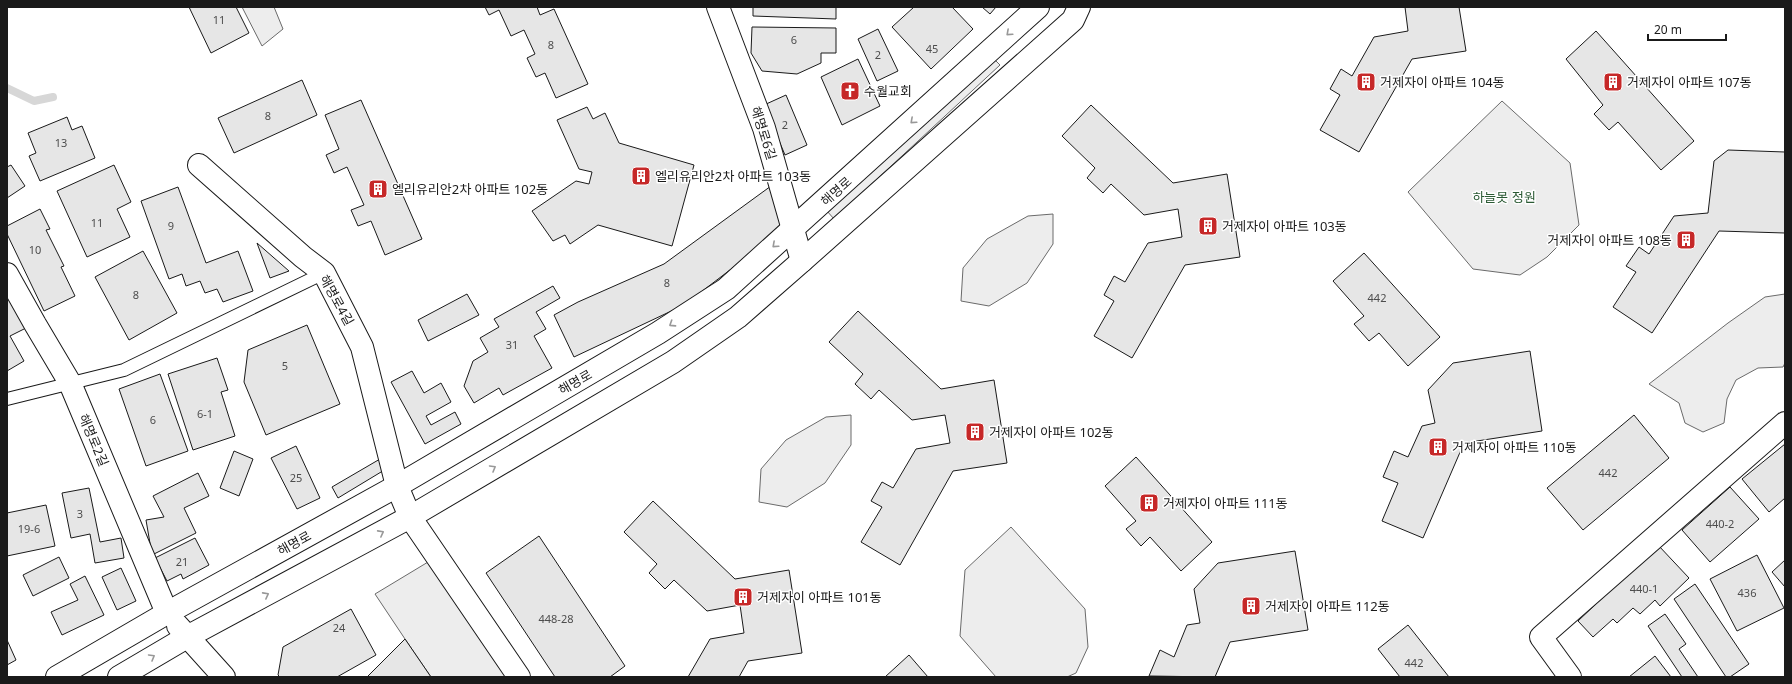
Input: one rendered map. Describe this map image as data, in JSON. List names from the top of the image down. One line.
{"streets":{"street":["해명로6길","해명로","해명로4길","해명로2길"]},"crossings":[["해명로6길","해명로"],["해명로","해명로4길"],["해명로","해명로2길"]],"parks":["하늘못 정원"],"places":{"building":["거제자이 아파트 104동","거제자이 아파트 107동","엘리유리안2차 아파트 103동","엘리유리안2차 아파트 102동","거제자이 아파트 103동","거제자이 아파트 108동","거제자이 아파트 102동","거제자이 아파트 110동","거제자이 아파트 111동","거제자이 아파트 101동","거제자이 아파트 112동"],"church":["수월교회"]},"house_numbers":["11","6","8","45","2","8","2","13","11","9","10","8","8","442","31","5","6-1","6","442","25","3","440-2","19-6","21","440-1","436","448-28","24","442"],"scale_bar":"20 m"}
